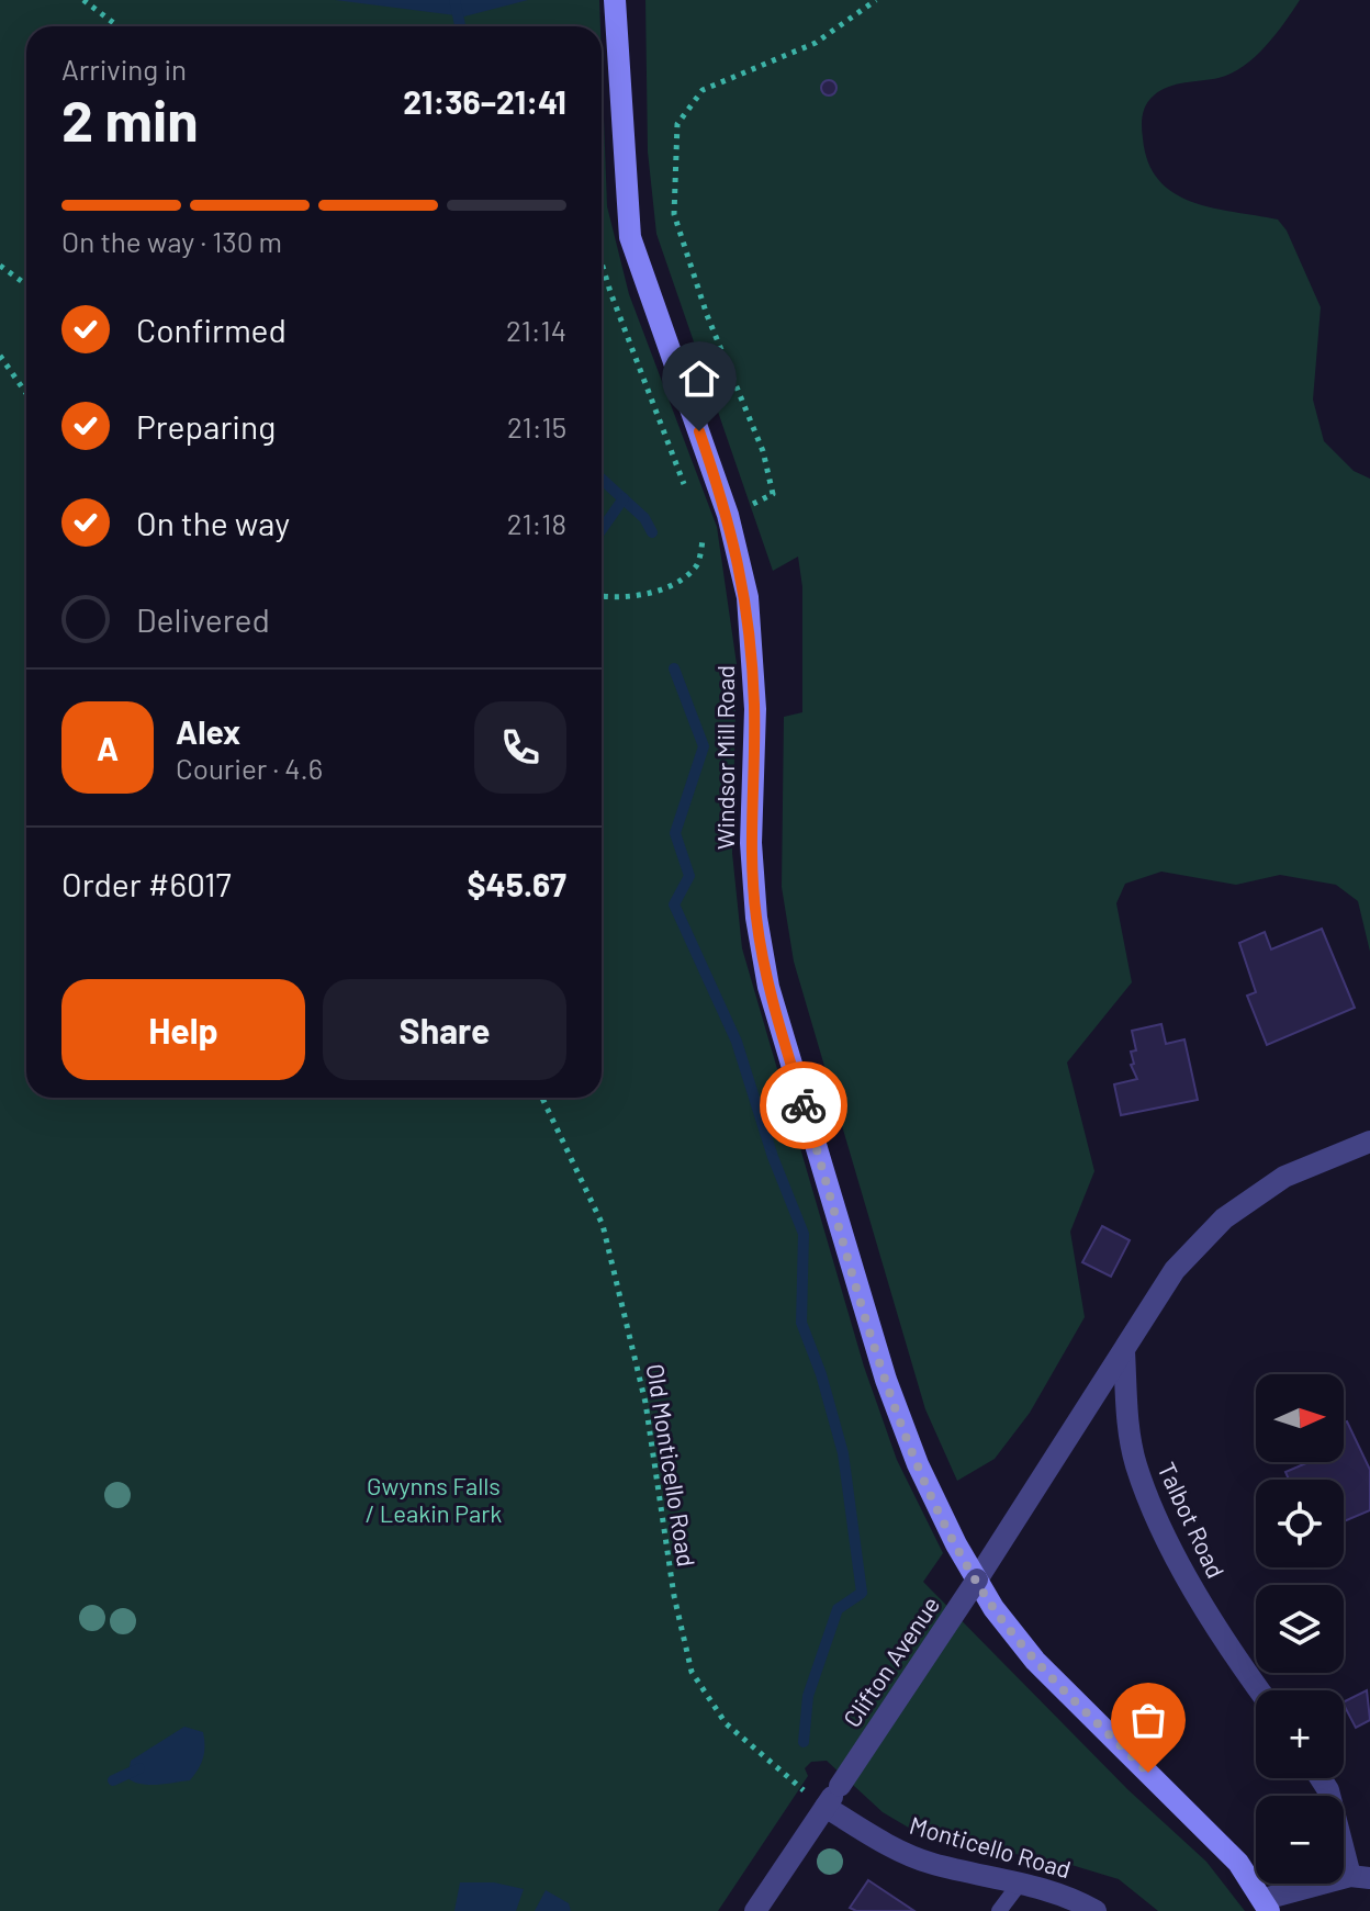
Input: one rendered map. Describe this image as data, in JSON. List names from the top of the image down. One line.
{"streets":{"main road":["Windsor Mill Road"],"street":["Talbot Road","Clifton Avenue","Monticello Road"],"path":["Old Monticello Road"]},"crossings":[["Old Monticello Road","Clifton Avenue"],["Old Monticello Road","Monticello Road"],["Talbot Road","Clifton Avenue"],["Clifton Avenue","Monticello Road"]],"parks":["Gwynns Falls / Leakin Park"],"north":"right","page":{"heading":["2 min","Arriving in","21:36–21:41"],"panel":["Alex","Courier · 4.6","Order #6017","$45.67"],"bar":"On the way · 130 m","list":[["Confirmed","21:14"],["Preparing","21:15"],["On the way","21:18"],"Delivered"],"round":"A","buttons":["Help","Share"],"map_buttons":["+","−"]}}
